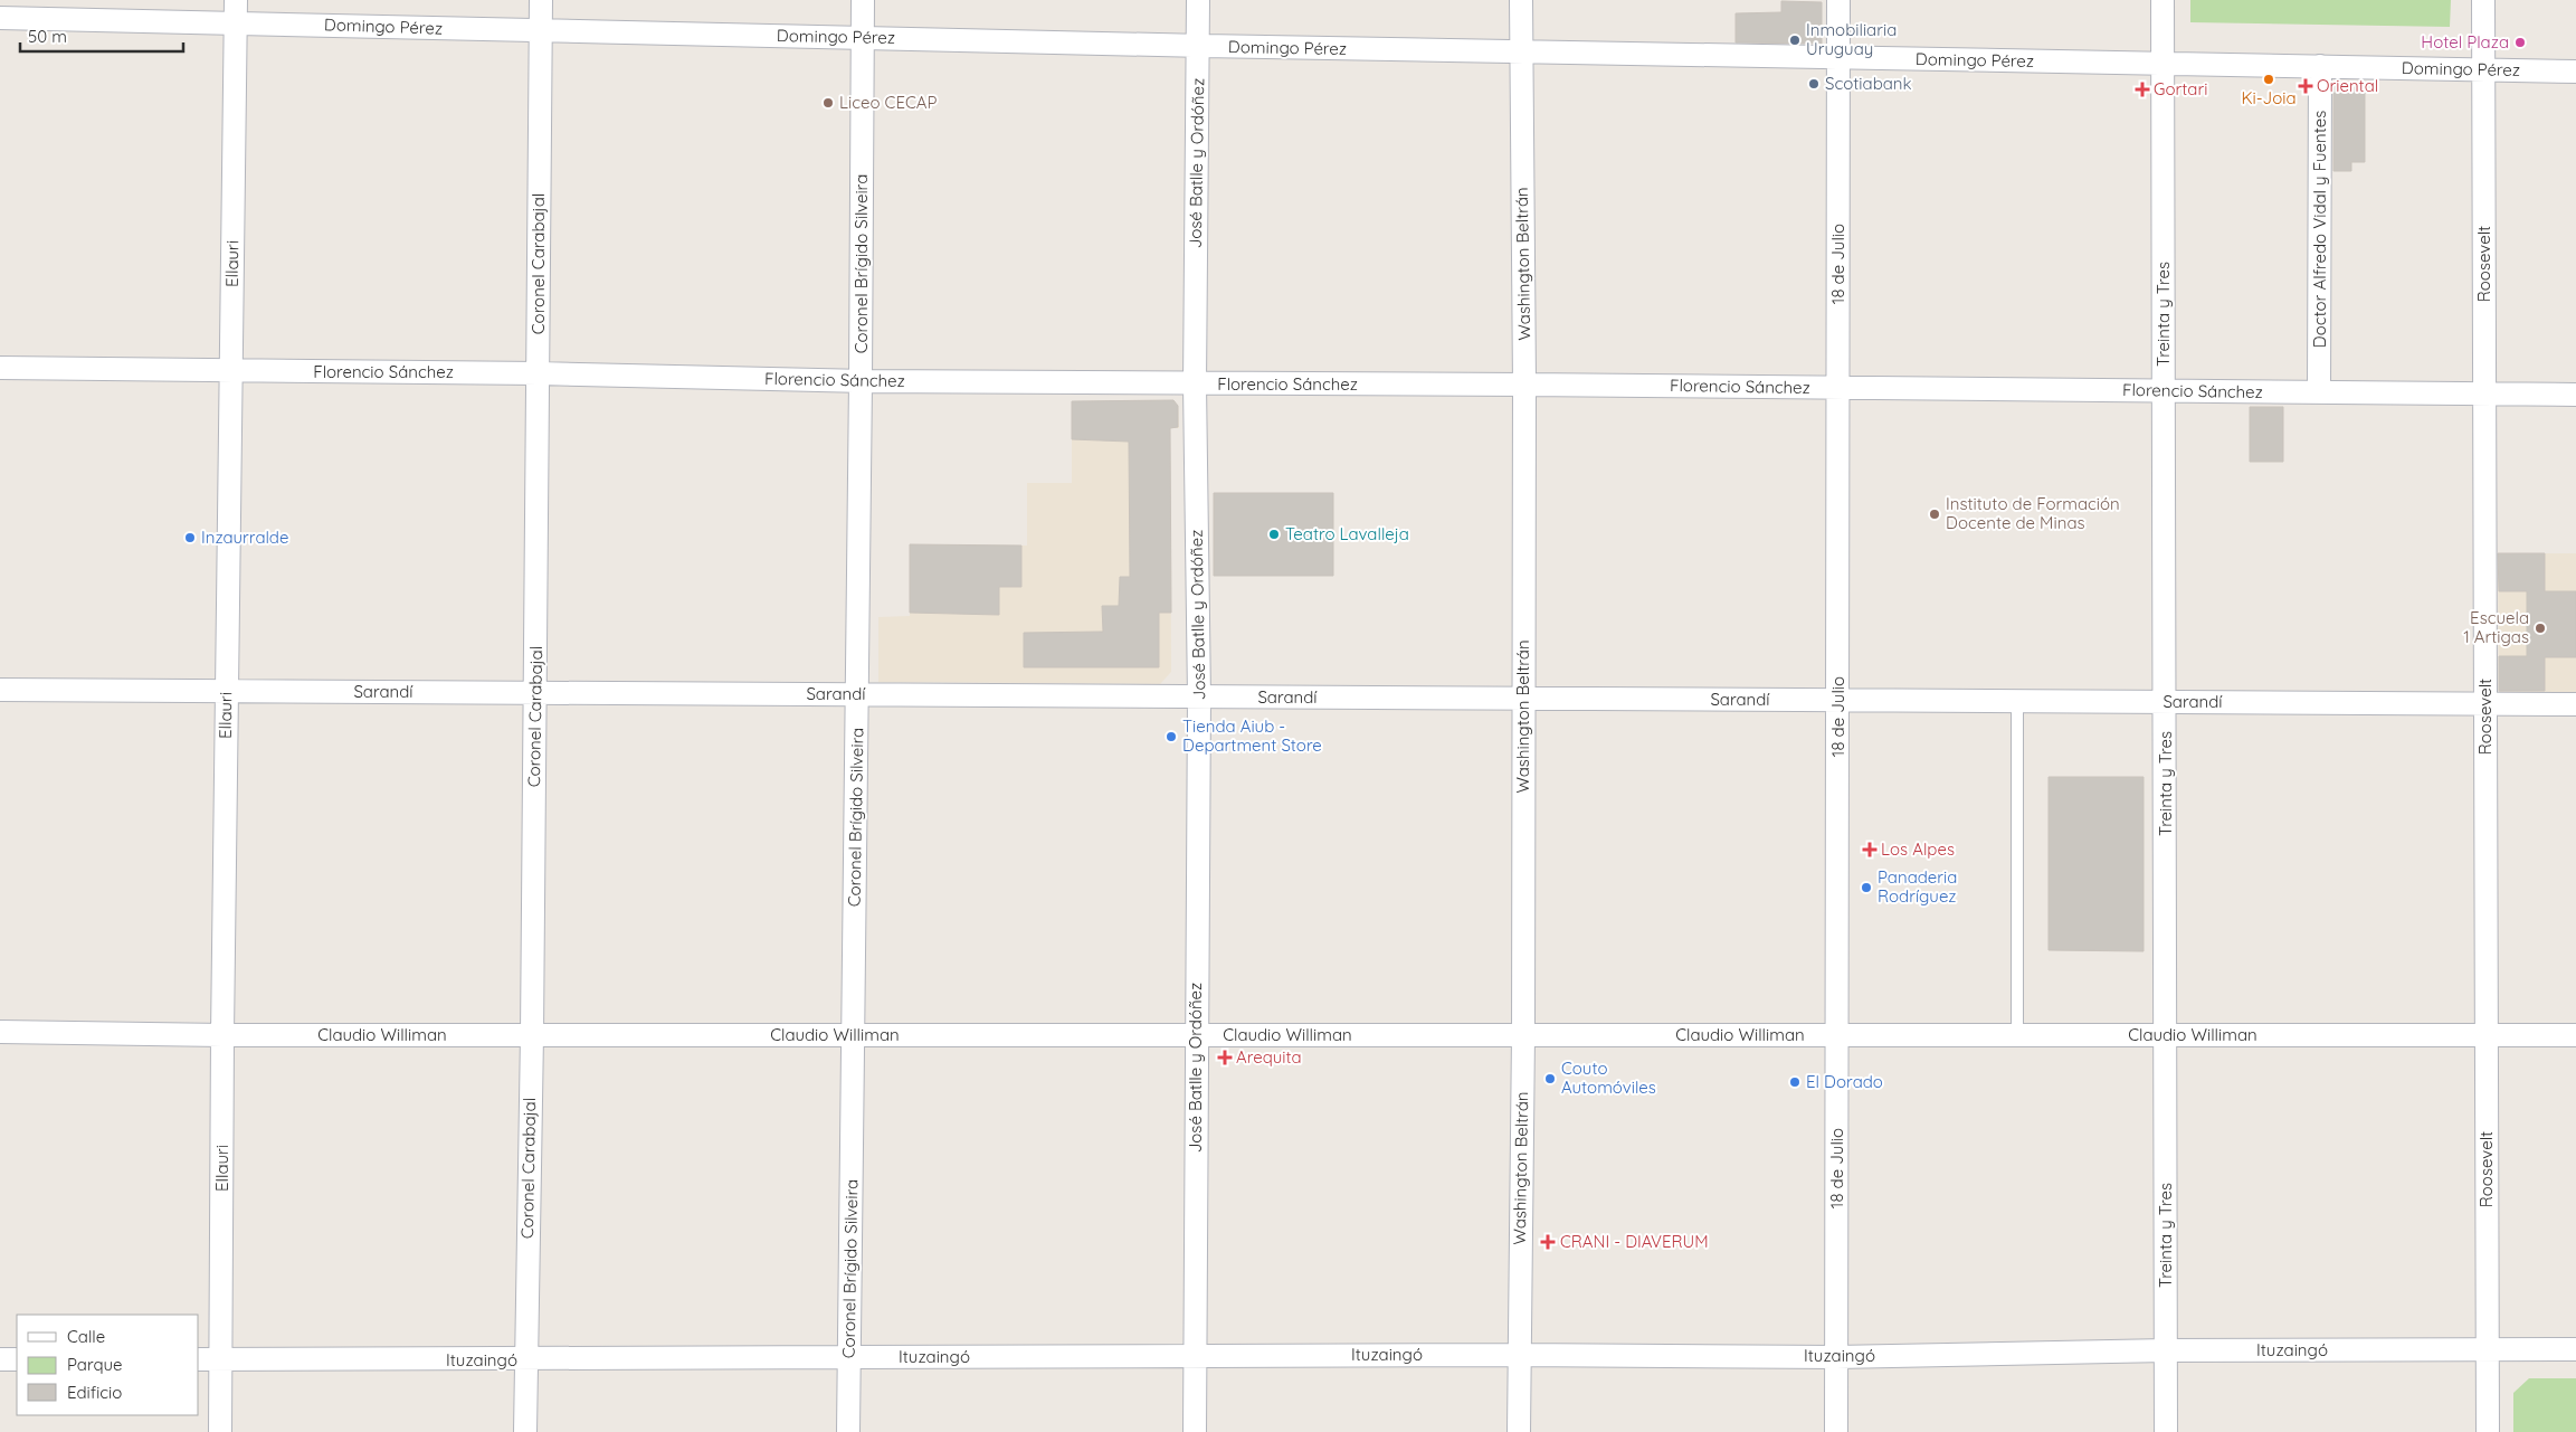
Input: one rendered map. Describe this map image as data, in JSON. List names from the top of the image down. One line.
{"streets":{"street":["Domingo Pérez","José Batlle y Ordóñez","Doctor Alfredo Vidal y Fuentes","Ellauri","Coronel Carabajal","Coronel Brígido Silveira","Washington Beltrán","18 de Julio","Roosevelt","Treinta y Tres","Florencio Sánchez","Sarandí","Claudio Williman","Ituzaingó"]},"crossings":[["Domingo Pérez","José Batlle y Ordóñez"],["Domingo Pérez","Doctor Alfredo Vidal y Fuentes"],["Domingo Pérez","Ellauri"],["Domingo Pérez","Coronel Carabajal"],["Domingo Pérez","Coronel Brígido Silveira"],["Domingo Pérez","Washington Beltrán"],["Domingo Pérez","18 de Julio"],["Domingo Pérez","Roosevelt"],["Domingo Pérez","Treinta y Tres"],["José Batlle y Ordóñez","Florencio Sánchez"],["José Batlle y Ordóñez","Sarandí"],["José Batlle y Ordóñez","Claudio Williman"],["José Batlle y Ordóñez","Ituzaingó"],["Doctor Alfredo Vidal y Fuentes","Florencio Sánchez"],["Ellauri","Florencio Sánchez"],["Ellauri","Sarandí"],["Ellauri","Claudio Williman"],["Ellauri","Ituzaingó"],["Coronel Carabajal","Florencio Sánchez"],["Coronel Carabajal","Sarandí"],["Coronel Carabajal","Claudio Williman"],["Coronel Carabajal","Ituzaingó"],["Coronel Brígido Silveira","Florencio Sánchez"],["Coronel Brígido Silveira","Sarandí"],["Coronel Brígido Silveira","Claudio Williman"],["Coronel Brígido Silveira","Ituzaingó"],["Washington Beltrán","Florencio Sánchez"],["Washington Beltrán","Sarandí"],["Washington Beltrán","Claudio Williman"],["Washington Beltrán","Ituzaingó"],["18 de Julio","Florencio Sánchez"],["18 de Julio","Sarandí"],["18 de Julio","Claudio Williman"],["18 de Julio","Ituzaingó"],["Roosevelt","Florencio Sánchez"],["Roosevelt","Sarandí"],["Roosevelt","Claudio Williman"],["Roosevelt","Ituzaingó"],["Treinta y Tres","Florencio Sánchez"],["Treinta y Tres","Sarandí"],["Treinta y Tres","Claudio Williman"],["Treinta y Tres","Ituzaingó"]],"places":{"other":["Inmobiliaria Uruguay","Hotel Plaza","Ki-Joia","Scotiabank","Liceo CECAP","Instituto de Formación Docente de Minas","Teatro Lavalleja","Inzaurralde","Escuela 1 Artigas","Tienda Aiub - Department Store","Panaderia Rodríguez","Couto Automóviles","El Dorado"],"health":["Oriental","Gortari","Los Alpes","Arequita","CRANI - DIAVERUM"]},"legend":["Calle","Parque","Edificio"],"scale_bar":"50 m"}
